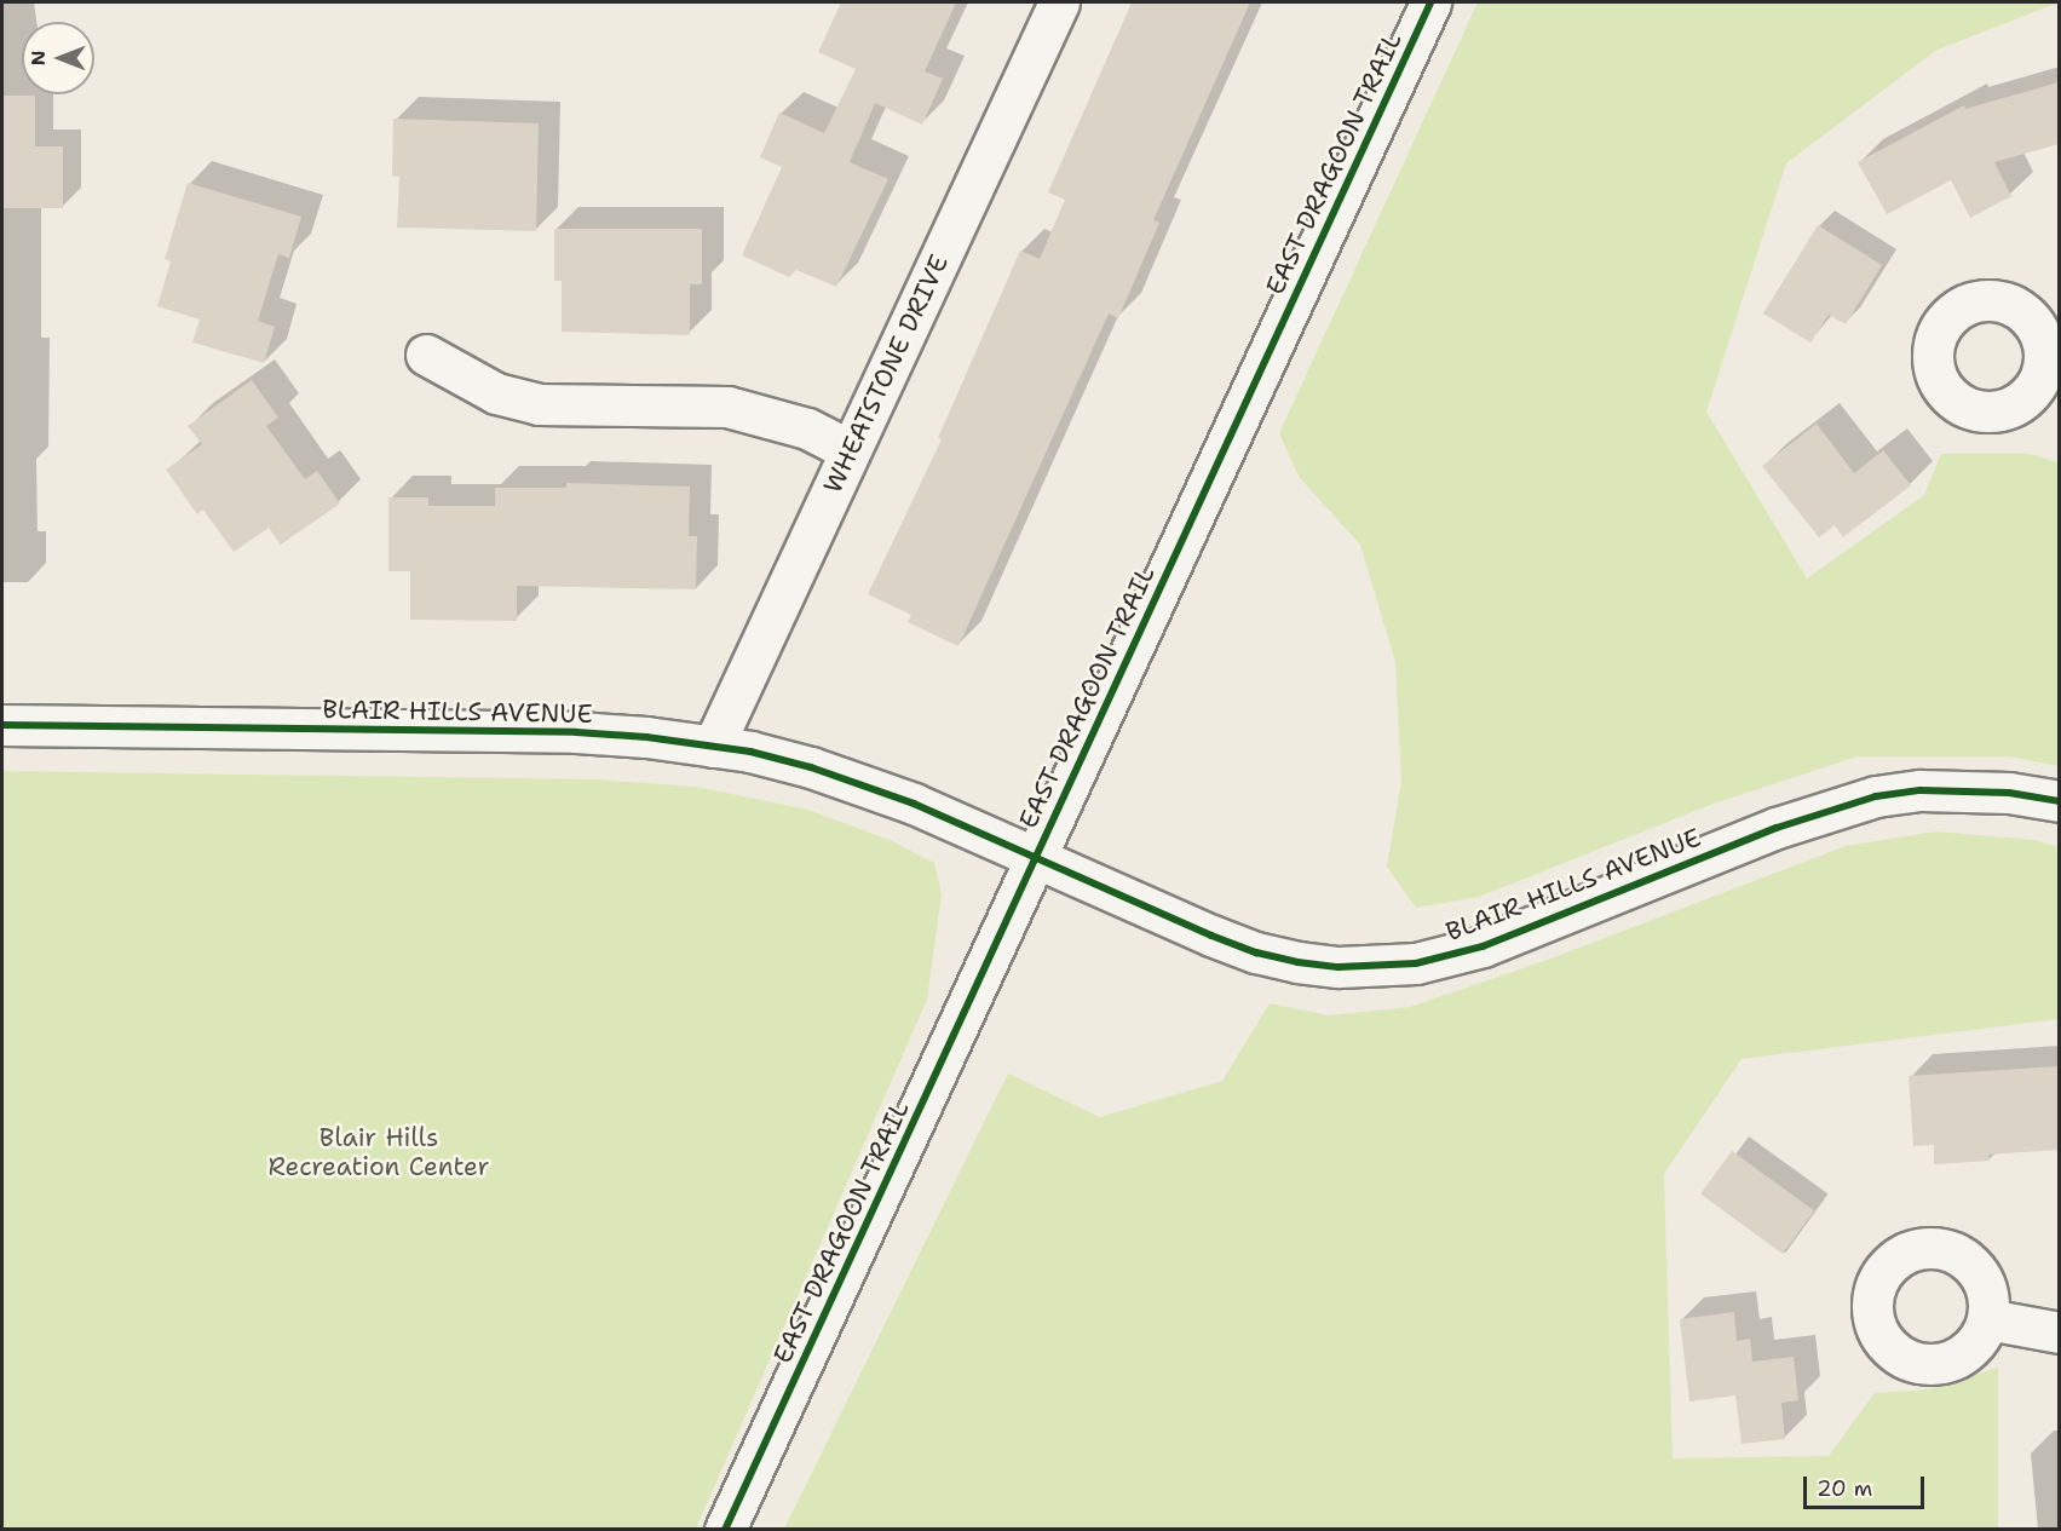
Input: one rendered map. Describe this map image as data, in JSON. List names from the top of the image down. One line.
{"streets":{"street":["EAST DRAGOON TRAIL","WHEATSTONE DRIVE","BLAIR HILLS AVENUE"]},"crossings":[["EAST DRAGOON TRAIL","BLAIR HILLS AVENUE"],["WHEATSTONE DRIVE","BLAIR HILLS AVENUE"]],"parks":["Blair Hills Recreation Center"],"scale_bar":"20 m","north":"left"}
